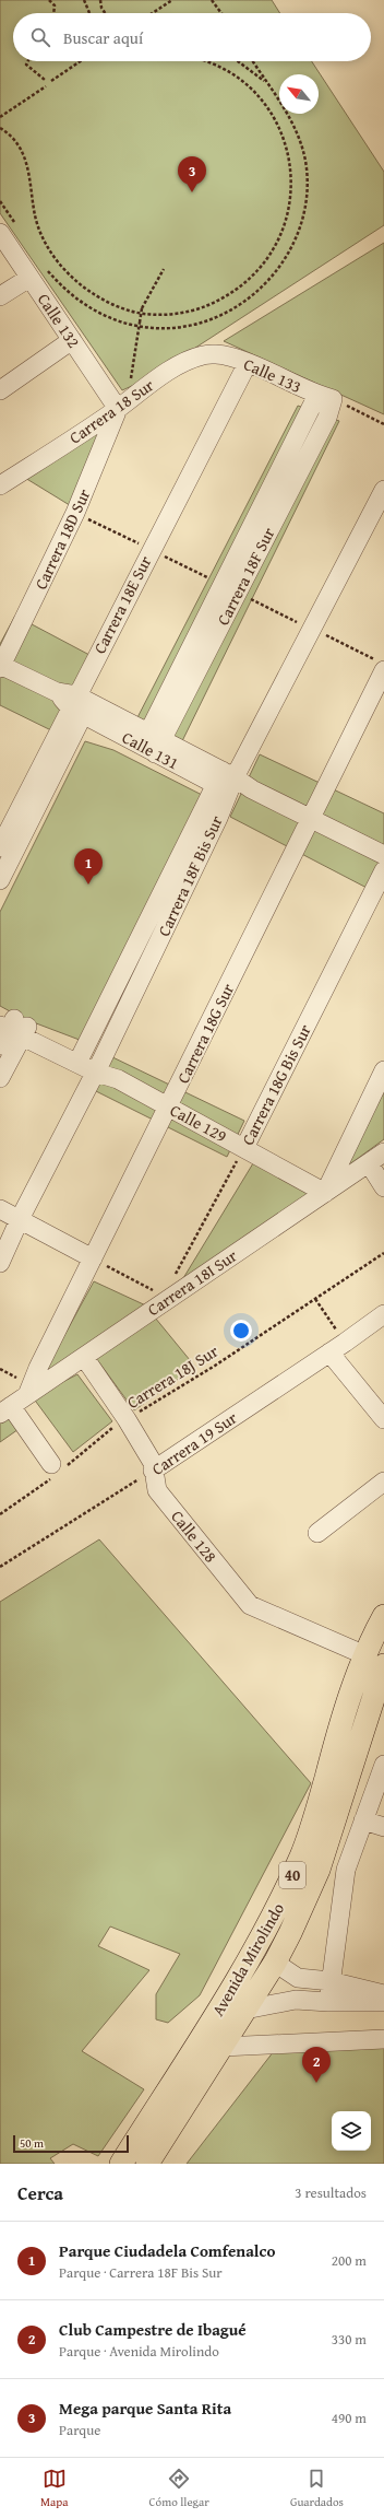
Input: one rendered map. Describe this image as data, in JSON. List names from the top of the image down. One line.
{"streets":{"main road":["40","Avenida Mirolindo"],"street":["Calle 132","Calle 133","Carrera 18 Sur","Carrera 18D Sur","Carrera 18F Sur","Carrera 18E Sur","Calle 131","Carrera 18F Bis Sur","Carrera 18G Sur","Carrera 18G Bis Sur","Calle 129","Carrera 18I Sur","Carrera 19 Sur","Calle 128"],"path":["Carrera 18J Sur"]},"crossings":[["Calle 132","Carrera 18 Sur"],["Calle 132","Carrera 18D Sur"],["Calle 133","Carrera 18 Sur"],["Calle 133","Carrera 18F Sur"],["Calle 133","Carrera 18E Sur"],["Carrera 18 Sur","Carrera 18D Sur"],["Carrera 18D Sur","Calle 131"],["Carrera 18F Sur","Calle 131"],["Carrera 18E Sur","Calle 131"],["Calle 131","Carrera 18F Bis Sur"],["Carrera 18F Bis Sur","Calle 129"],["Carrera 18G Sur","Calle 129"],["Carrera 18G Sur","Carrera 18I Sur"],["Carrera 18G Bis Sur","Calle 129"],["Carrera 18G Bis Sur","Carrera 18I Sur"],["Calle 129","Carrera 18I Sur"],["Carrera 18I Sur","Calle 128"],["Carrera 18J Sur","Calle 128"],["Carrera 19 Sur","Calle 128"],["Calle 128","Avenida Mirolindo"]],"scale_bar":"50 m","north":"top left","page":{"search":"Buscar aquí","pins":["3","1","2"],"scale":"50 m","heading":["Cerca","3 resultados"],"list":[{"mark":"1","name":"Parque Ciudadela Comfenalco","note":"Parque · Carrera 18F Bis Sur","value":"200 m"},{"mark":"2","name":"Club Campestre de Ibagué","note":"Parque · Avenida Mirolindo","value":"330 m"},{"mark":"3","name":"Mega parque Santa Rita","note":"Parque","value":"490 m"}],"nav":["Mapa","Cómo llegar","Guardados"]}}
